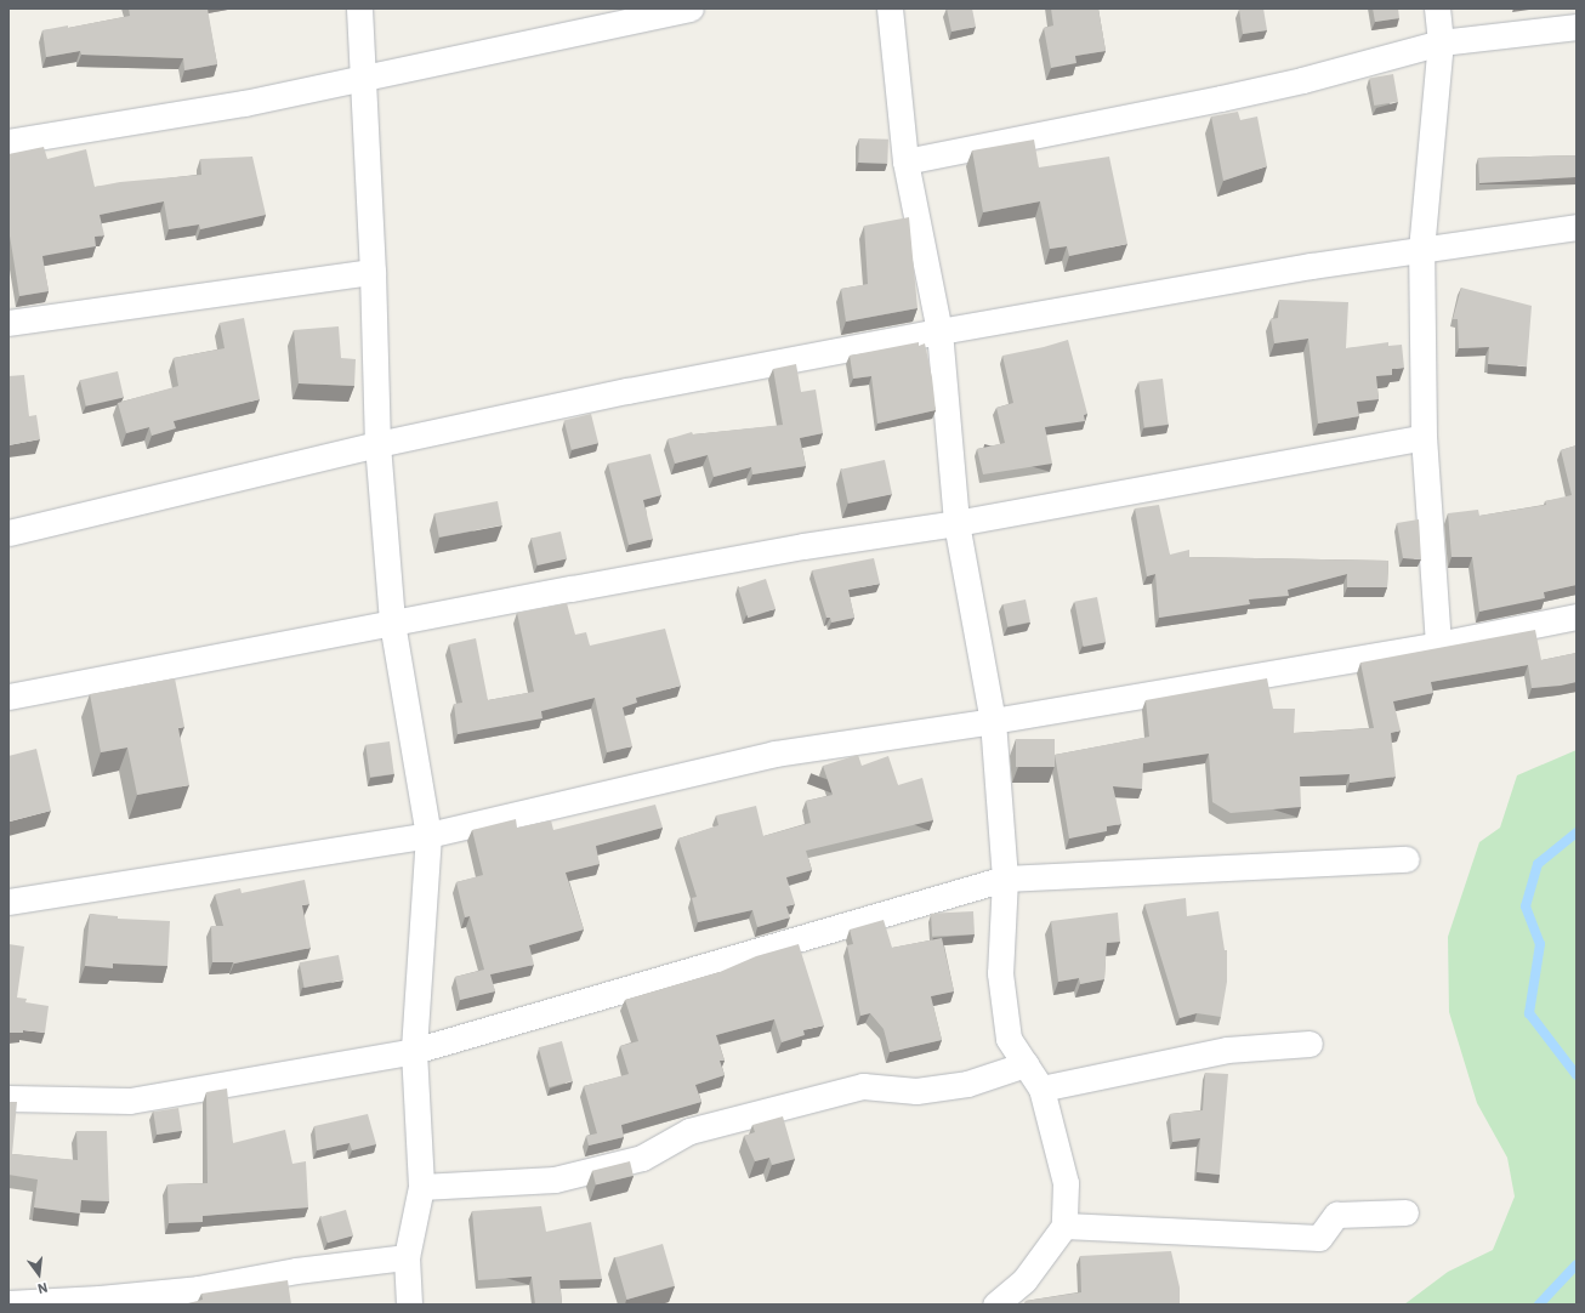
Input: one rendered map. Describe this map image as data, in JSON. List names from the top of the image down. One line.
{"north":"bottom"}
